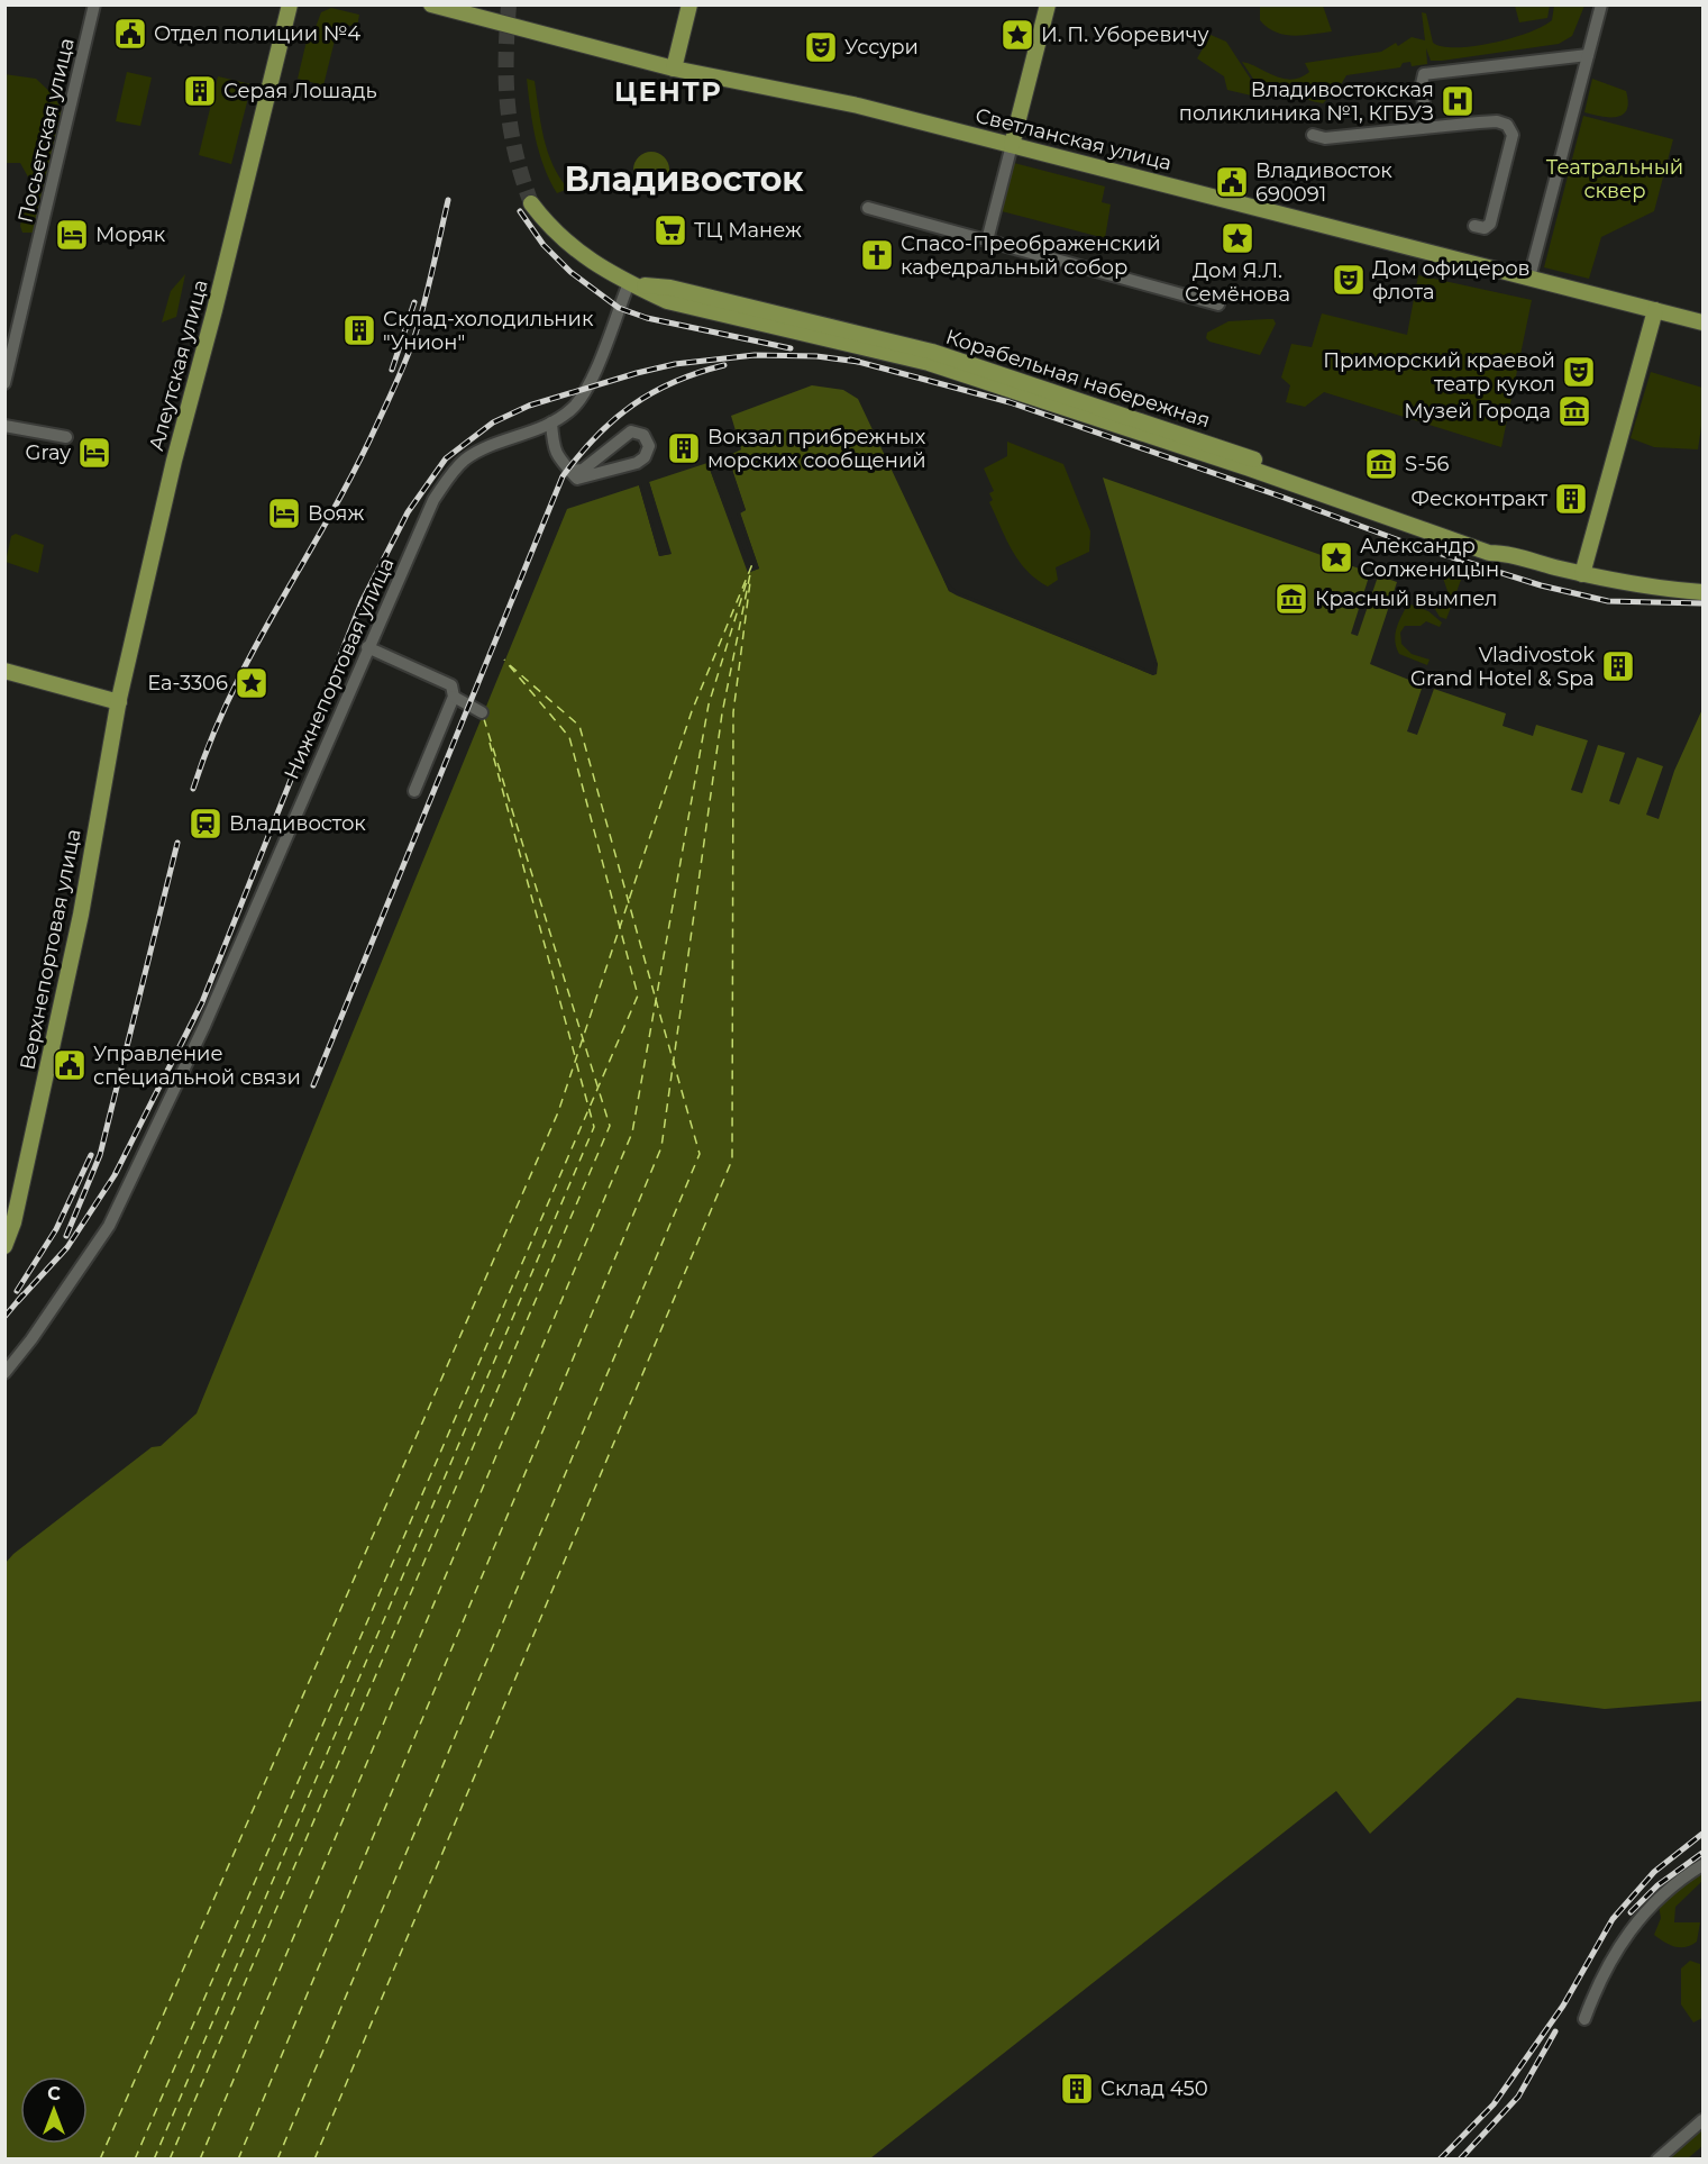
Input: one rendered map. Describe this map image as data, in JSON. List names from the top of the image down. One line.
{"streets":{"main road":["Светланская улица","Алеутская улица","Корабельная набережная","Верхнепортовая улица"],"street":["Посьетская улица","Нижнепортовая улица"]},"crossings":[["Алеутская улица","Верхнепортовая улица"],["Корабельная набережная","Нижнепортовая улица"]],"districts":["ЦЕНТР","Владивосток"],"parks":["Театральный сквер"],"places":{"public building":["Отдел полиции №4","Владивосток 690091","Управление специальной связи"],"place":["И. П. Уборевичу","Дом Я.Л. Семёнова","Александр Солженицын","Еа-3306"],"theatre":["Уссури","Дом офицеров флота","Приморский краевой театр кукол"],"building":["Серая Лошадь","Склад-холодильник \"Унион\"","Вокзал прибрежных морских сообщений","Фесконтракт","Vladivostok Grand Hotel & Spa","Склад 450"],"hospital":["Владивостокская поликлиника №1, КГБУЗ"],"supermarket":["ТЦ Манеж"],"hotel":["Моряк","Gray","Вояж"],"church":["Спасо-Преображенский кафедральный собор"],"museum":["Музей Города","S-56","Красный вымпел"],"station":["Владивосток"]},"north":"top"}
